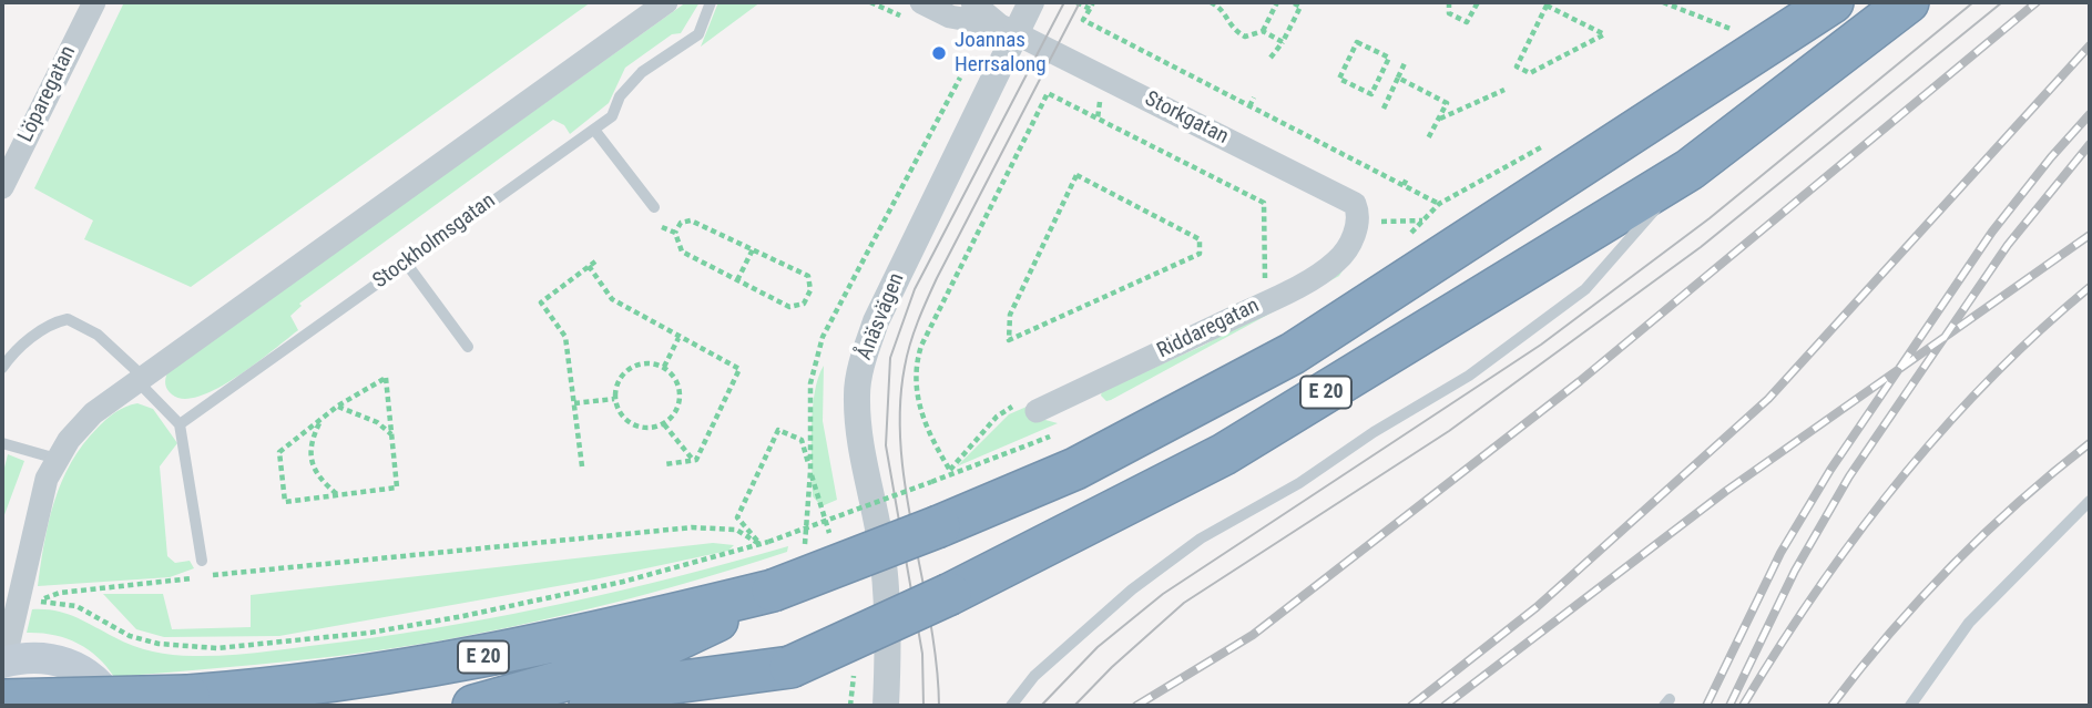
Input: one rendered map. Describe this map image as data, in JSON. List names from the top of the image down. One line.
{"streets":{"highway":["E 20"],"street":["Löparegatan","Storkgatan","Ånäsvägen","Riddaregatan"],"lane":["Stockholmsgatan"]},"crossings":[["Storkgatan","Ånäsvägen"],["Storkgatan","Riddaregatan"]],"places":["Joannas Herrsalong"]}
